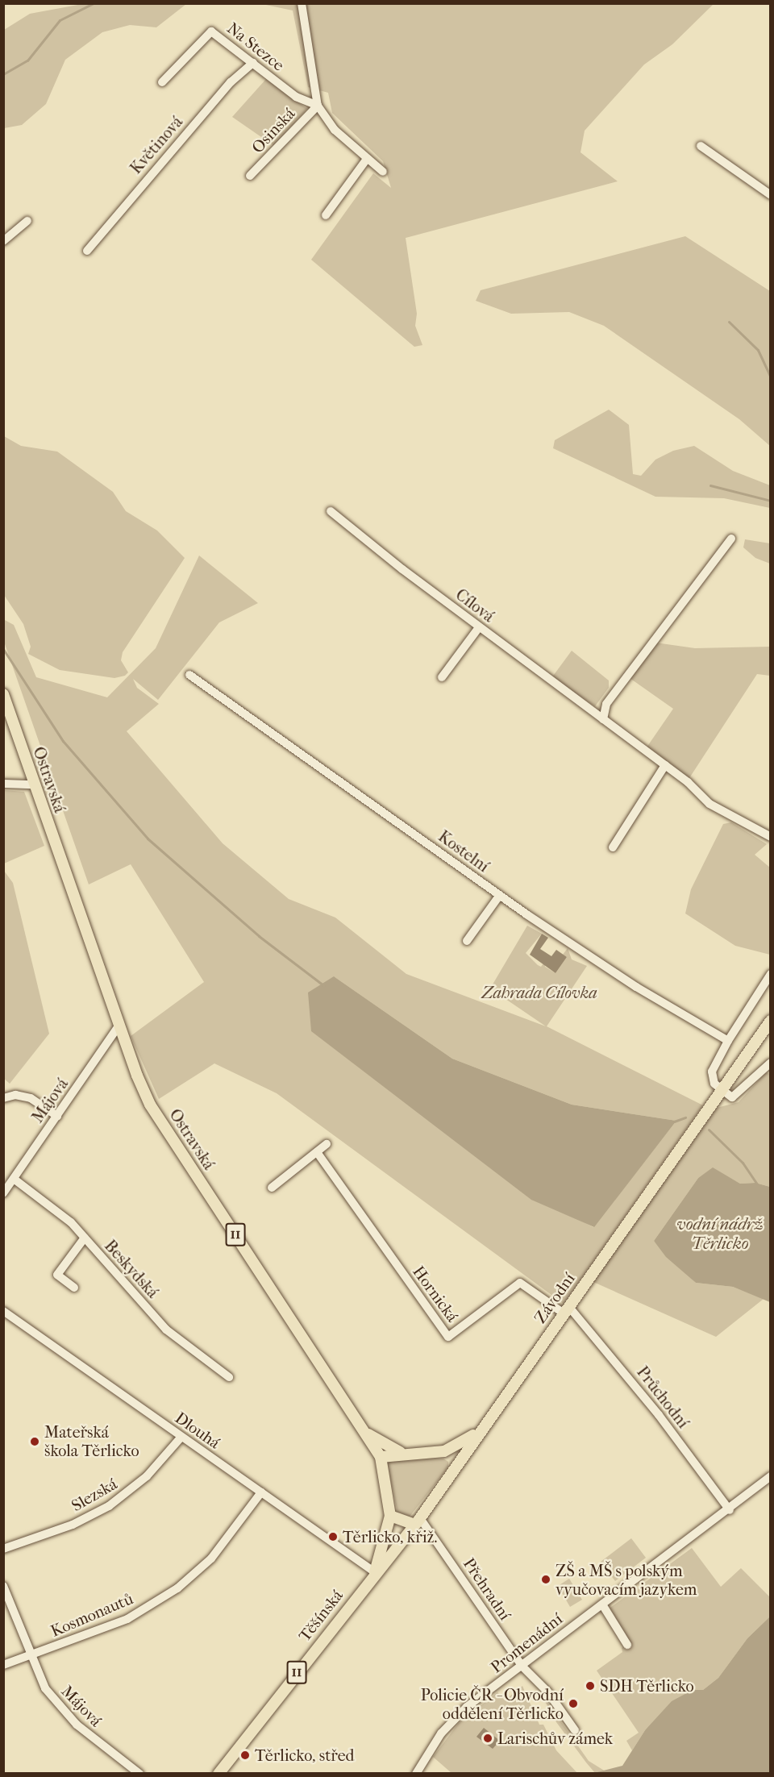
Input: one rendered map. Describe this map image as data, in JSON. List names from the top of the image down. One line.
{"streets":{"main road":["Ostravská","11","Závodní","Těšínská"],"street":["Na Stezce","Osinská","Květinová","Cílová","Kostelní","Májová","Beskydská","Hornická","Průchodní","Dlouhá","Slezská","Přehradní","Kosmonautů","Promenádní"]},"crossings":[["Na Stezce","Osinská"],["Na Stezce","Květinová"],["Ostravská","Májová"],["Ostravská","Dlouhá"],["Ostravská","Těšínská"],["Májová","Beskydská"],["Májová","Kosmonautů"],["Hornická","Závodní"],["Hornická","Průchodní"],["Závodní","Průchodní"],["Závodní","Přehradní"],["Závodní","Těšínská"],["Průchodní","Promenádní"],["Dlouhá","Slezská"],["Dlouhá","Kosmonautů"],["Dlouhá","Těšínská"],["Přehradní","Těšínská"],["Přehradní","Promenádní"]],"water":["vodní nádrž Těrlicko"],"parks":["Zahrada Cílovka"],"places":["Mateřská škola Těrlicko","Těrlicko, křiž.","ZŠ a MŠ s polským vyučovacím jazykem","SDH Těrlicko","Policie ČR - Obvodní oddělení Těrlicko","Larischův zámek","Těrlicko, střed"]}
